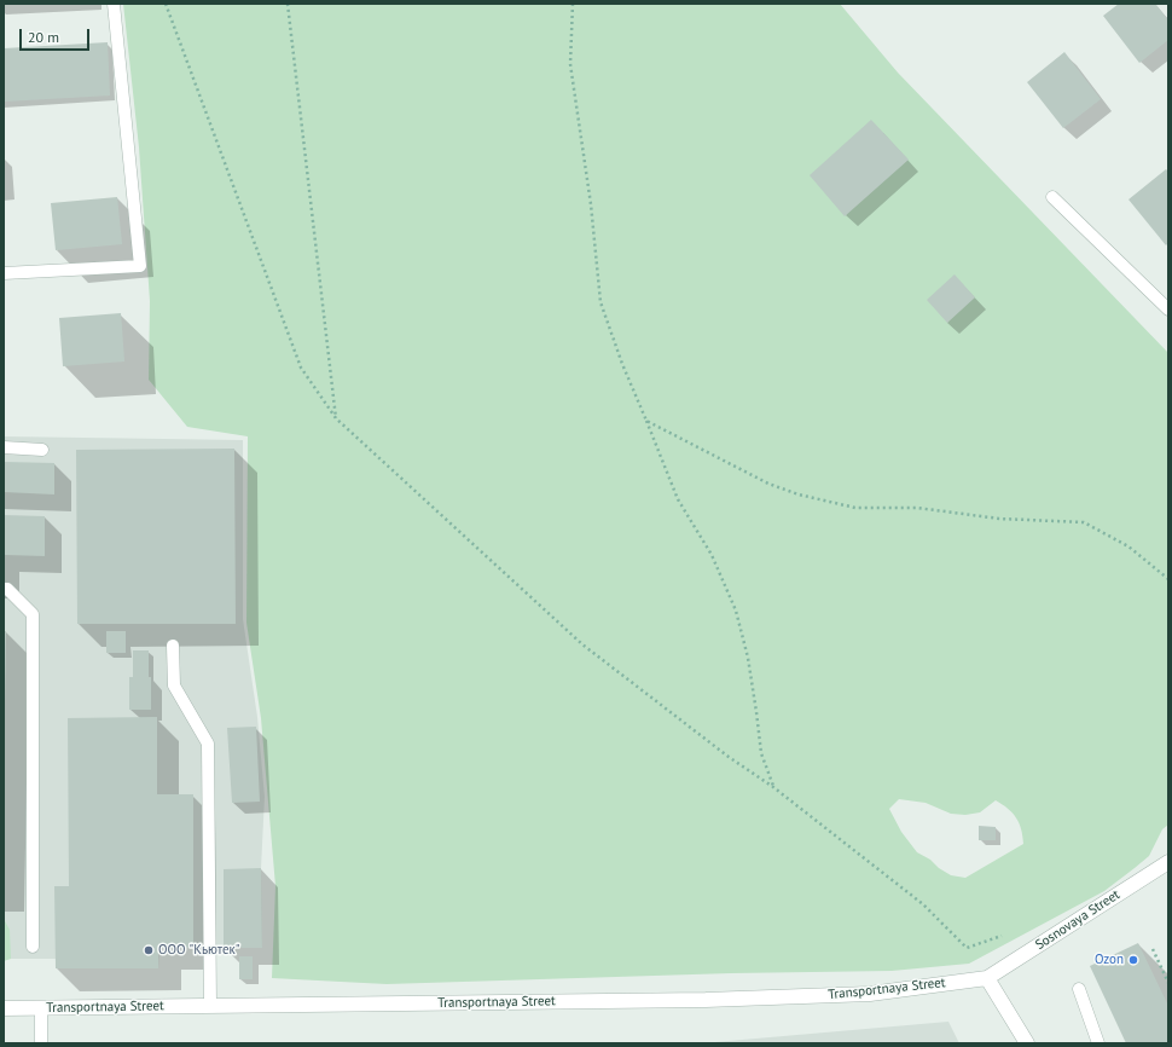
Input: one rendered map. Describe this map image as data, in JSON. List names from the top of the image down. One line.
{"streets":{"street":["Sosnovaya Street","Transportnaya Street"]},"crossings":[["Sosnovaya Street","Transportnaya Street"]],"places":["ООО \"Кьютек\"","Ozon"],"scale_bar":"20 m"}
